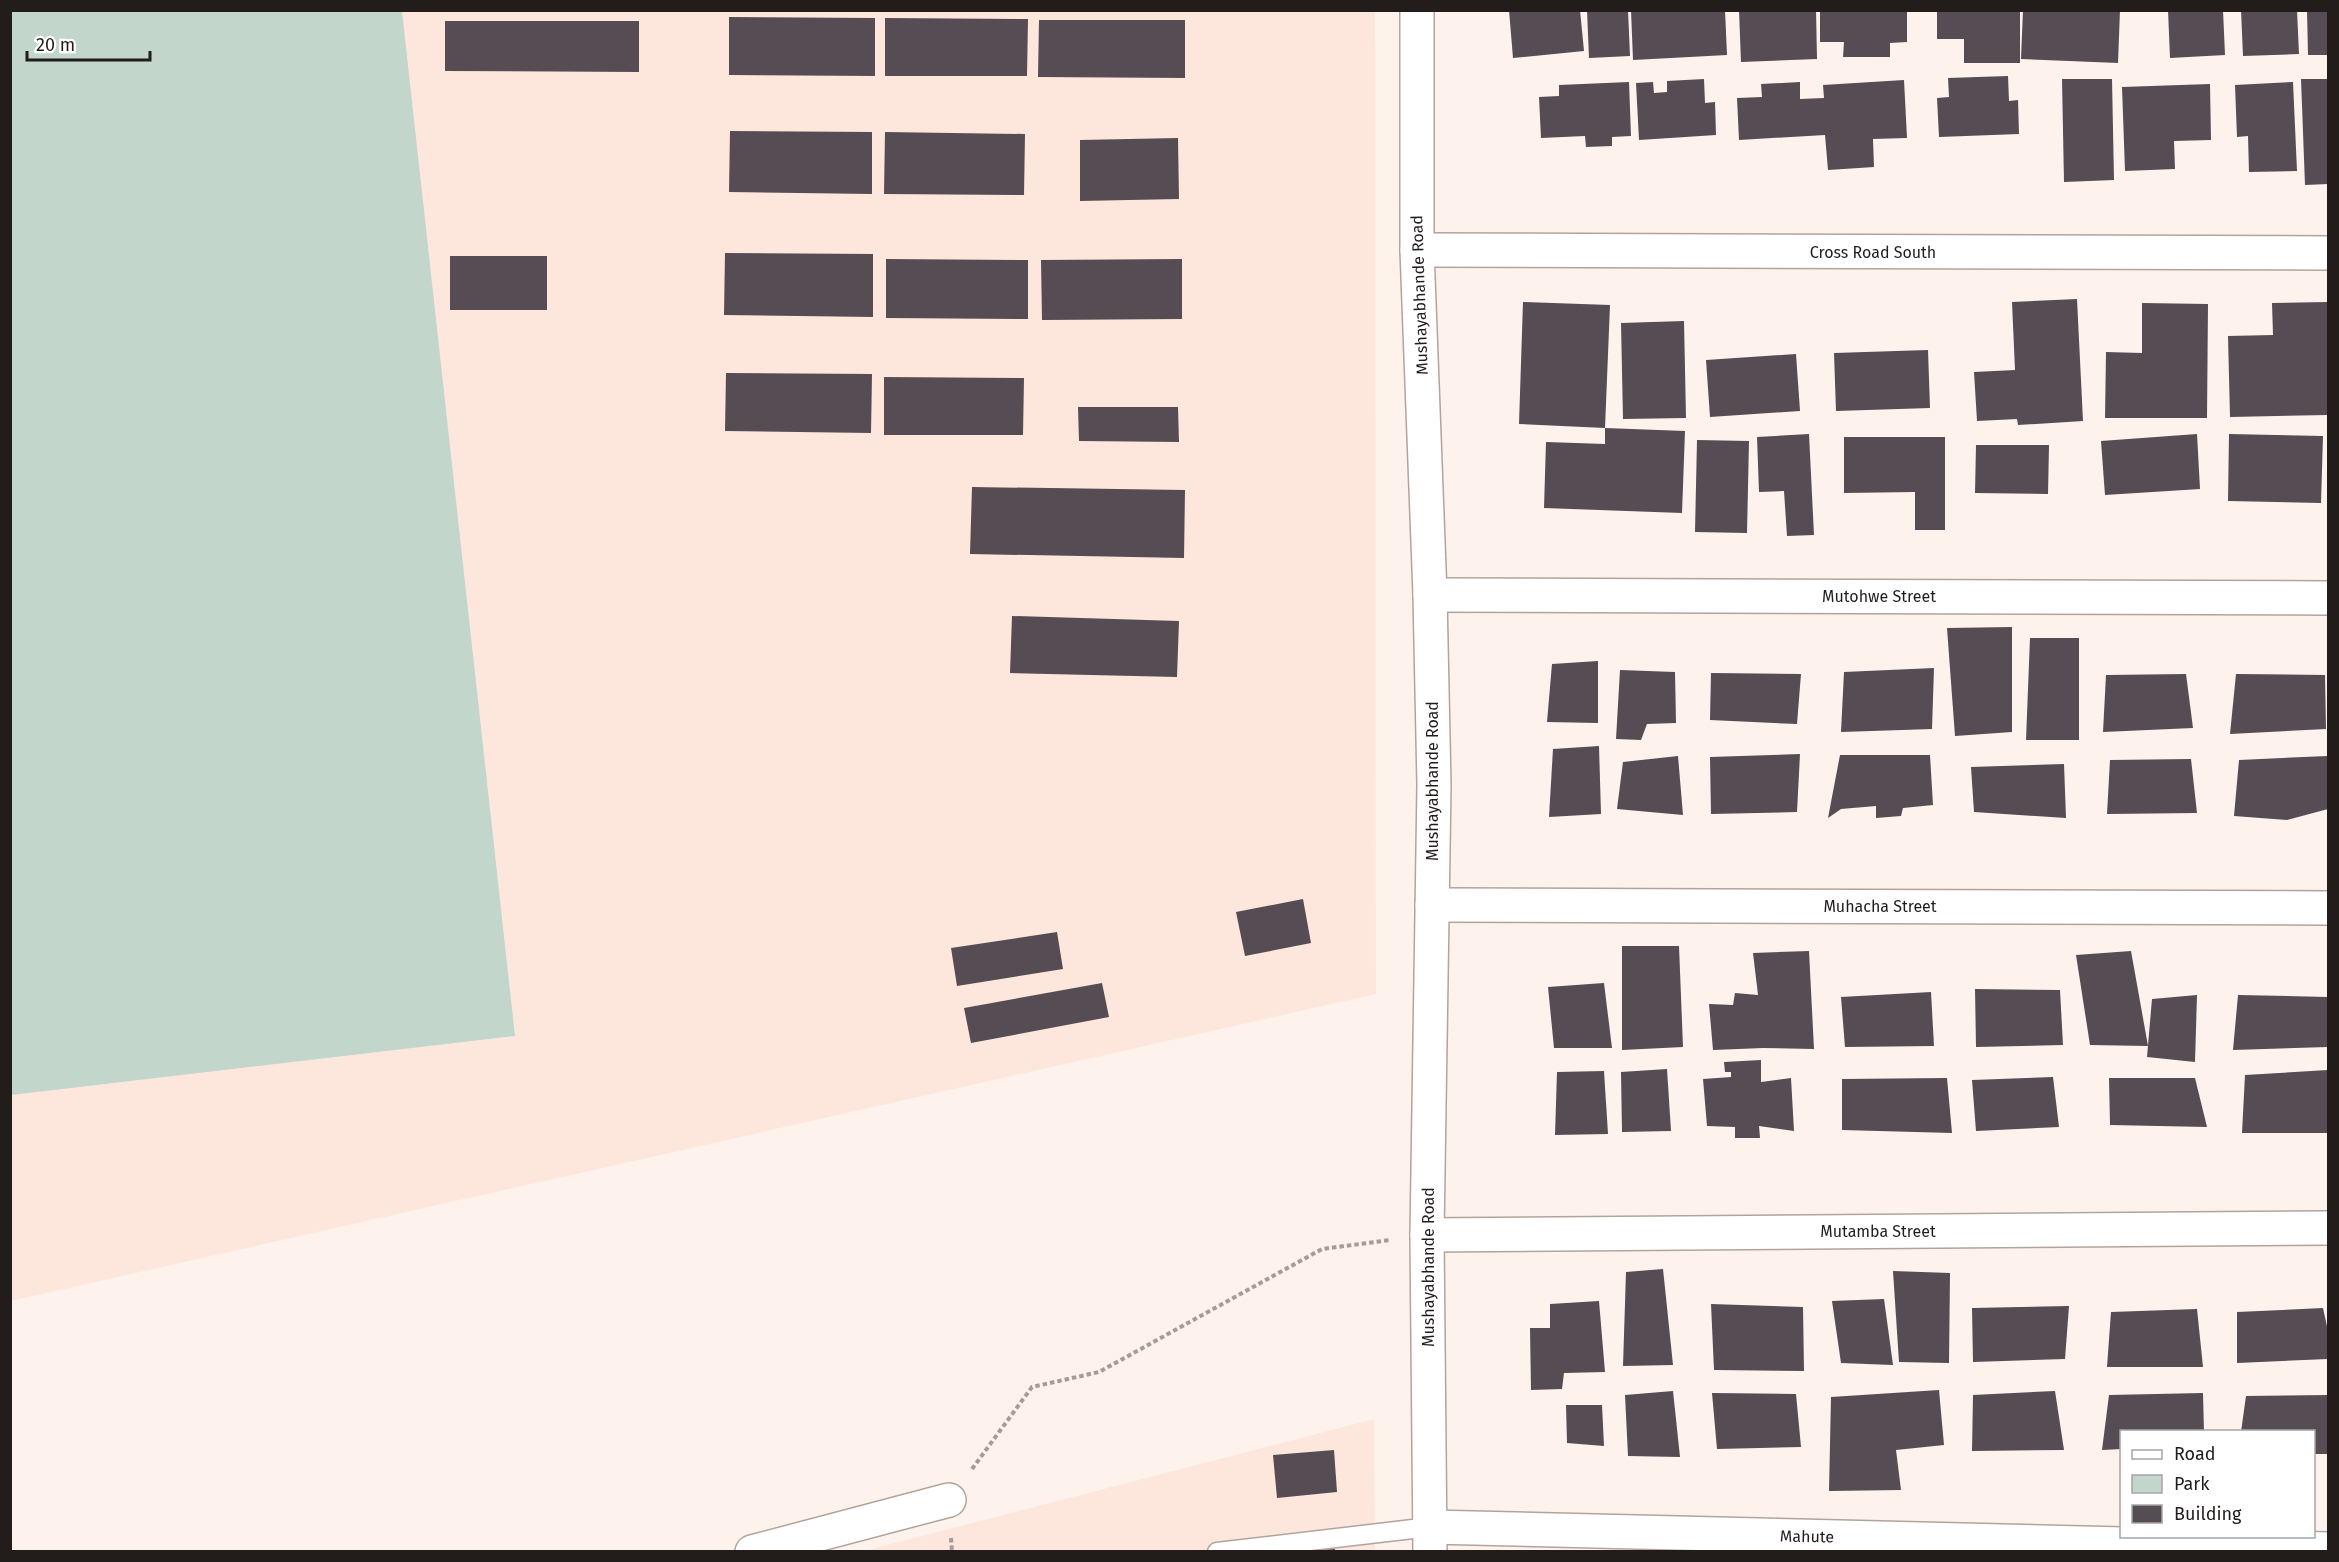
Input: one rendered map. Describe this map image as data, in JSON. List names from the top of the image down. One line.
{"streets":{"street":["Cross Road South","Mushayabhande Road","Mutohwe Street","Muhacha Street","Mutamba Street","Mahute"]},"crossings":[["Cross Road South","Mushayabhande Road"],["Mushayabhande Road","Mutohwe Street"],["Mushayabhande Road","Muhacha Street"],["Mushayabhande Road","Mutamba Street"],["Mushayabhande Road","Mahute"]],"legend":["Road","Park","Building"],"scale_bar":"20 m"}
